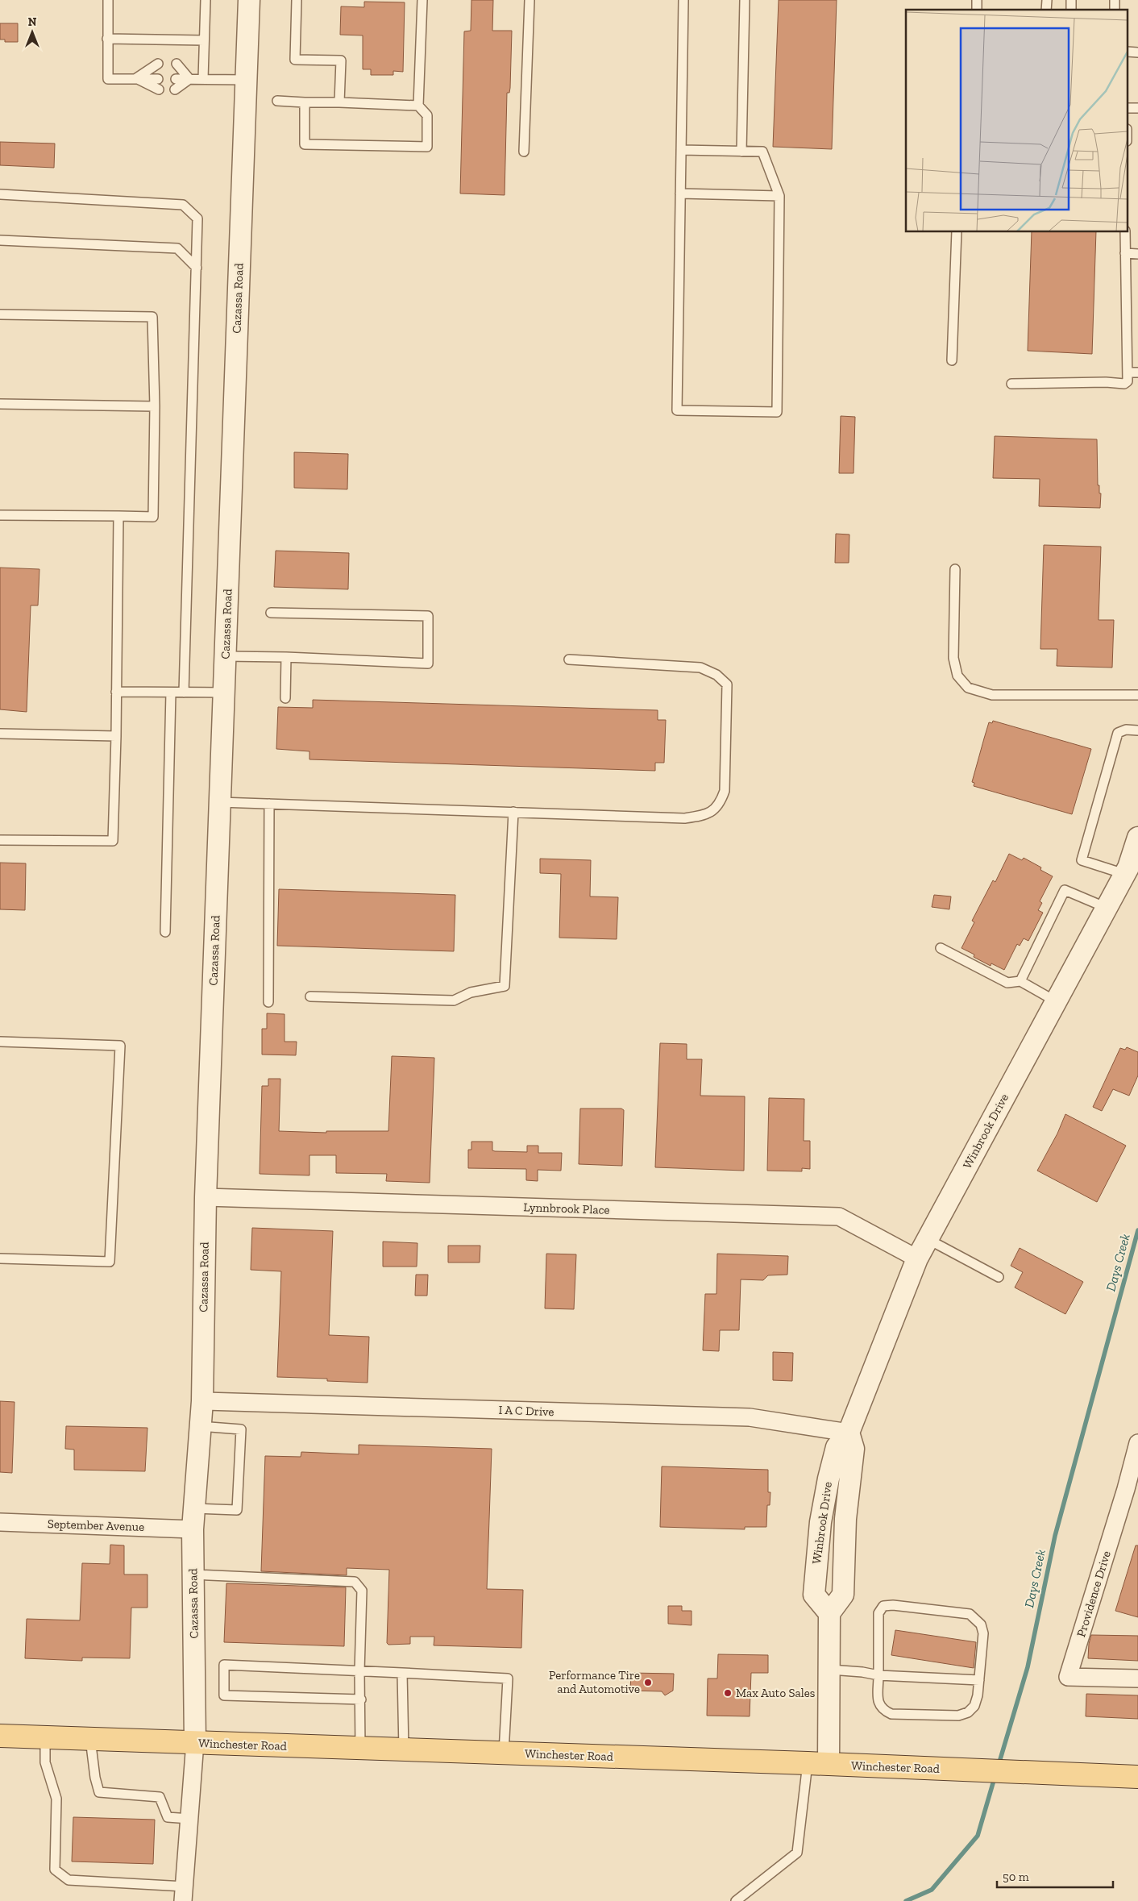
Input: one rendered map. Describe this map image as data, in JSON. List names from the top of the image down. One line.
{"streets":{"main road":["Winchester Road"],"street":["Cazassa Road","Winbrook Drive","Lynnbrook Place","I A C Drive","September Avenue","Providence Drive"]},"crossings":[["Cazassa Road","Lynnbrook Place"],["Cazassa Road","I A C Drive"],["Cazassa Road","September Avenue"],["Cazassa Road","Winchester Road"],["Winbrook Drive","Lynnbrook Place"],["Winbrook Drive","I A C Drive"]],"water":["Days Creek"],"places":["Performance Tire and Automotive","Max Auto Sales"],"scale_bar":"50 m","north":"top"}
